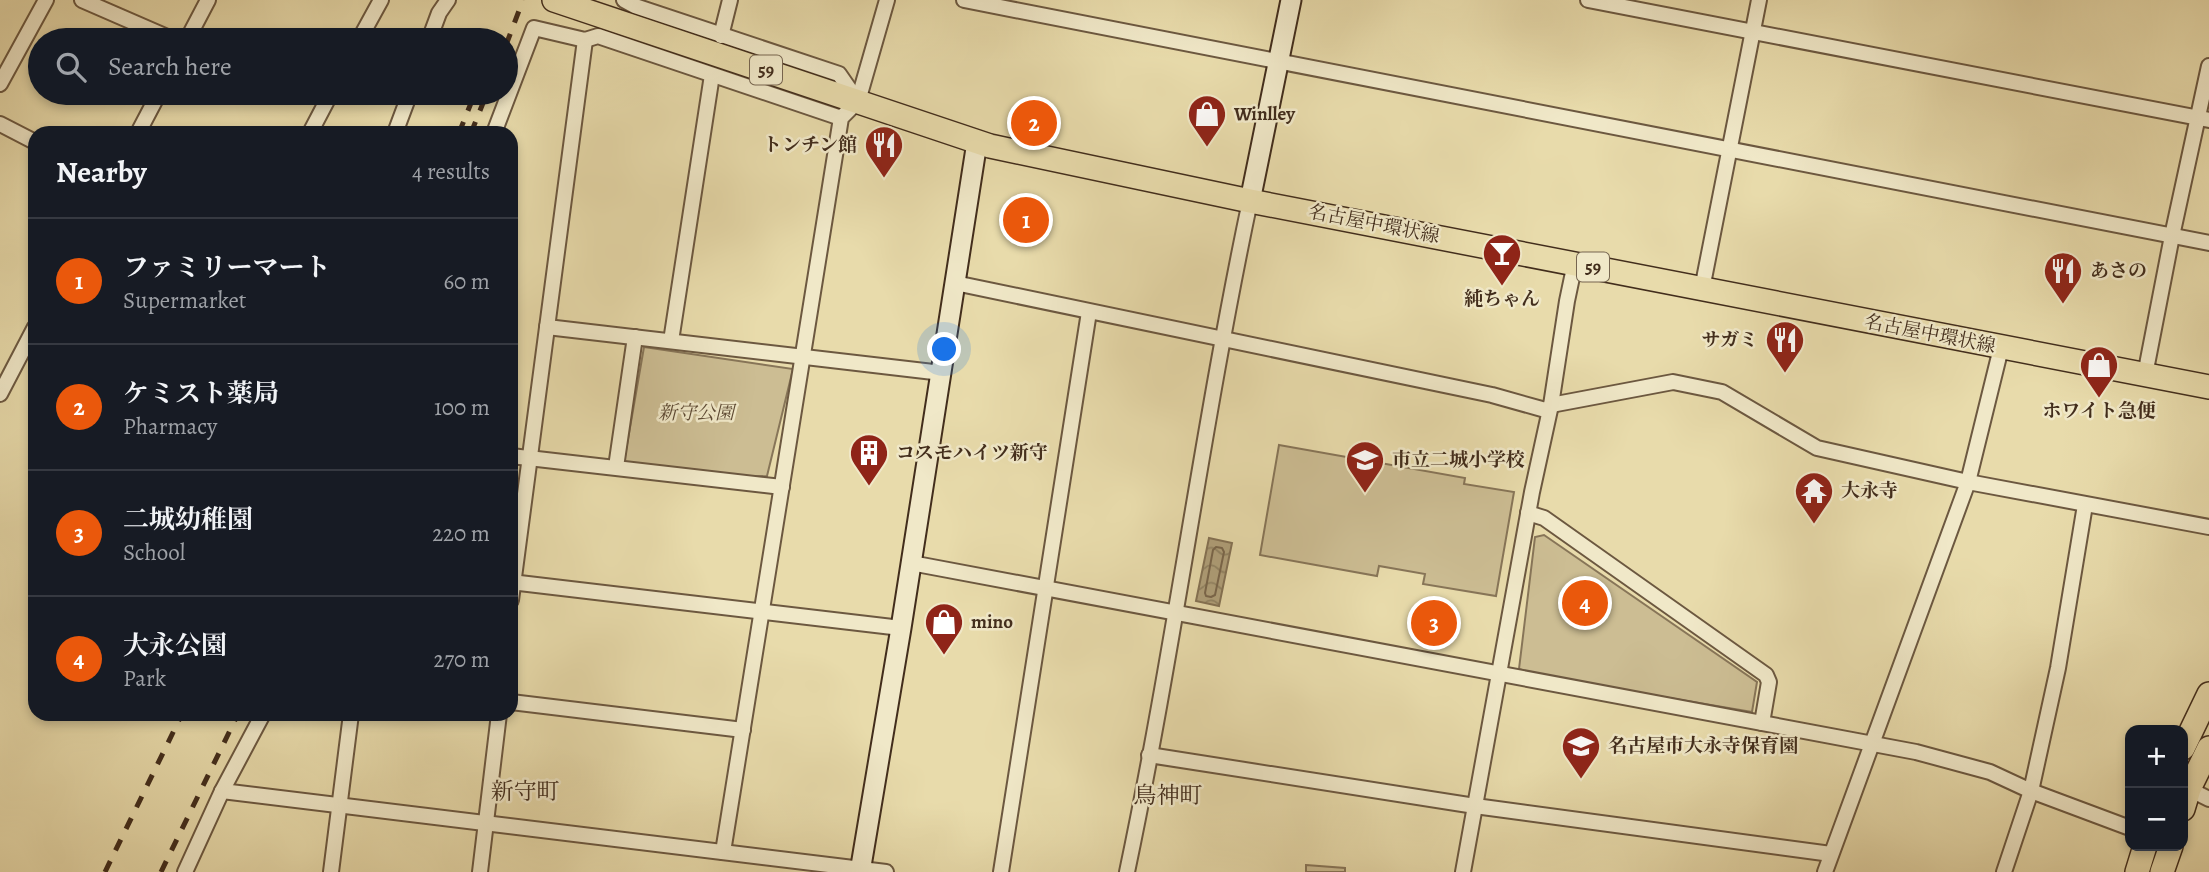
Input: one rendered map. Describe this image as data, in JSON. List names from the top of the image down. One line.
{"streets":{"main road":["59","名古屋中環状線"]},"districts":["新守町","鳥神町"],"parks":["新守公園"],"places":{"shop":["Winlley","ホワイト急便","mino"],"restaurant":["トンチン館","あさの","サガミ"],"bar":["純ちゃん"],"building":["コスモハイツ新守"],"school or university":["市立二城小学校","名古屋市大永寺保育園"],"temple":["大永寺"]},"page":{"search":"Search here","pins":["2","1","4","3"],"heading":["Nearby","4 results"],"list":[{"mark":"1","name":"ファミリーマート","note":"Supermarket","value":"60 m"},{"mark":"2","name":"ケミスト薬局","note":"Pharmacy","value":"100 m"},{"mark":"3","name":"二城幼稚園","note":"School","value":"220 m"},{"mark":"4","name":"大永公園","note":"Park","value":"270 m"}],"map_buttons":["+","−"]}}
